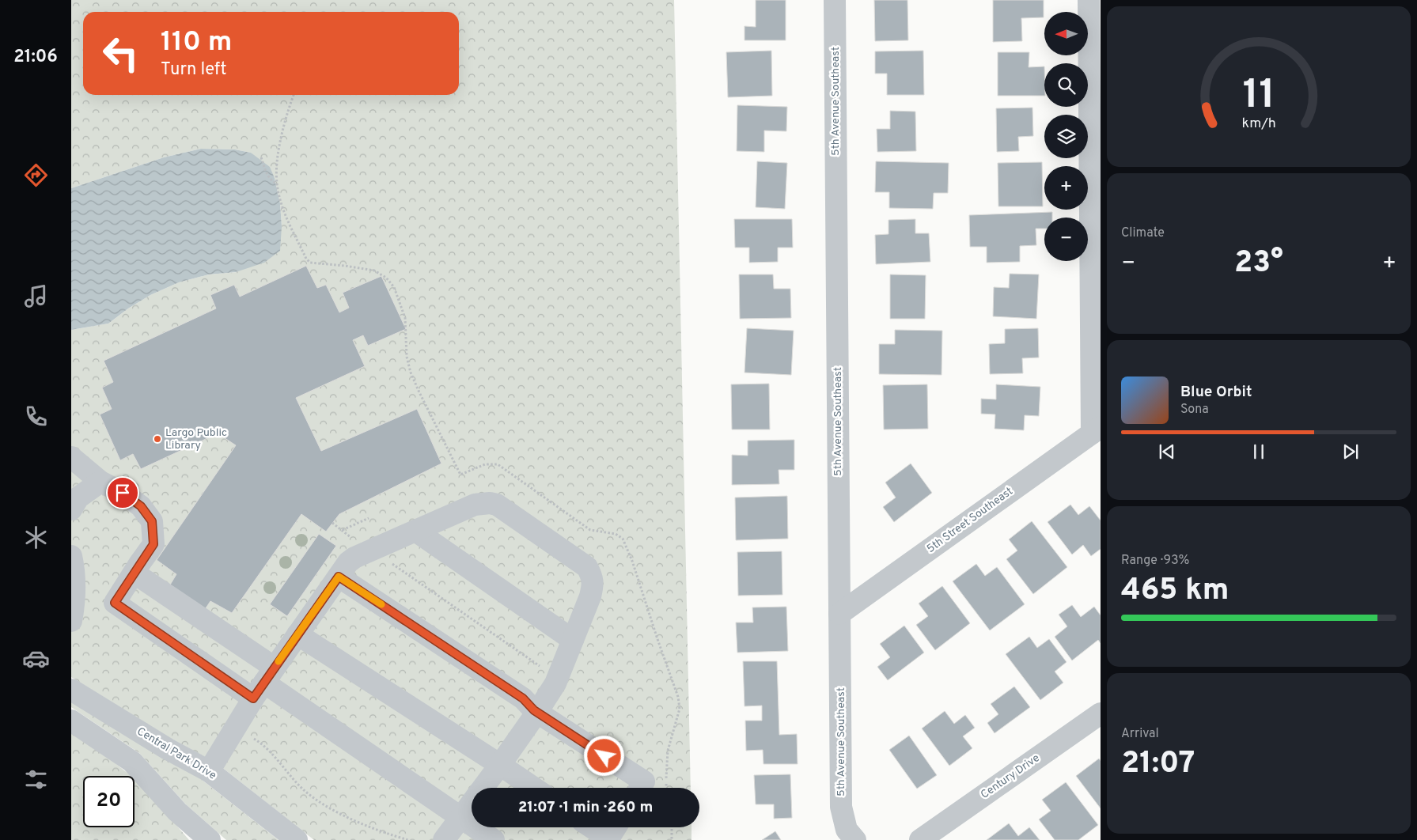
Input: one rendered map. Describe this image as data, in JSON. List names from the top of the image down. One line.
{"streets":{"street":["5th Avenue Southeast","5th Street Southeast","Central Park Drive","Century Drive"]},"crossings":[["5th Avenue Southeast","5th Street Southeast"]],"places":["Largo Public Library"],"north":"left","page":{"tabs":"21:06","map_buttons":["+","−"],"turn":["110 m","Turn left"],"tile":["Climate",["Range · 93%","465 km"],["Arrival","21:07"]],"heat":["−","23°","+"],"song":["Blue Orbit","Sona"],"limit":"20","trip":"21:07 · 1 min · 260 m","gauge":["11","km/h"]}}
